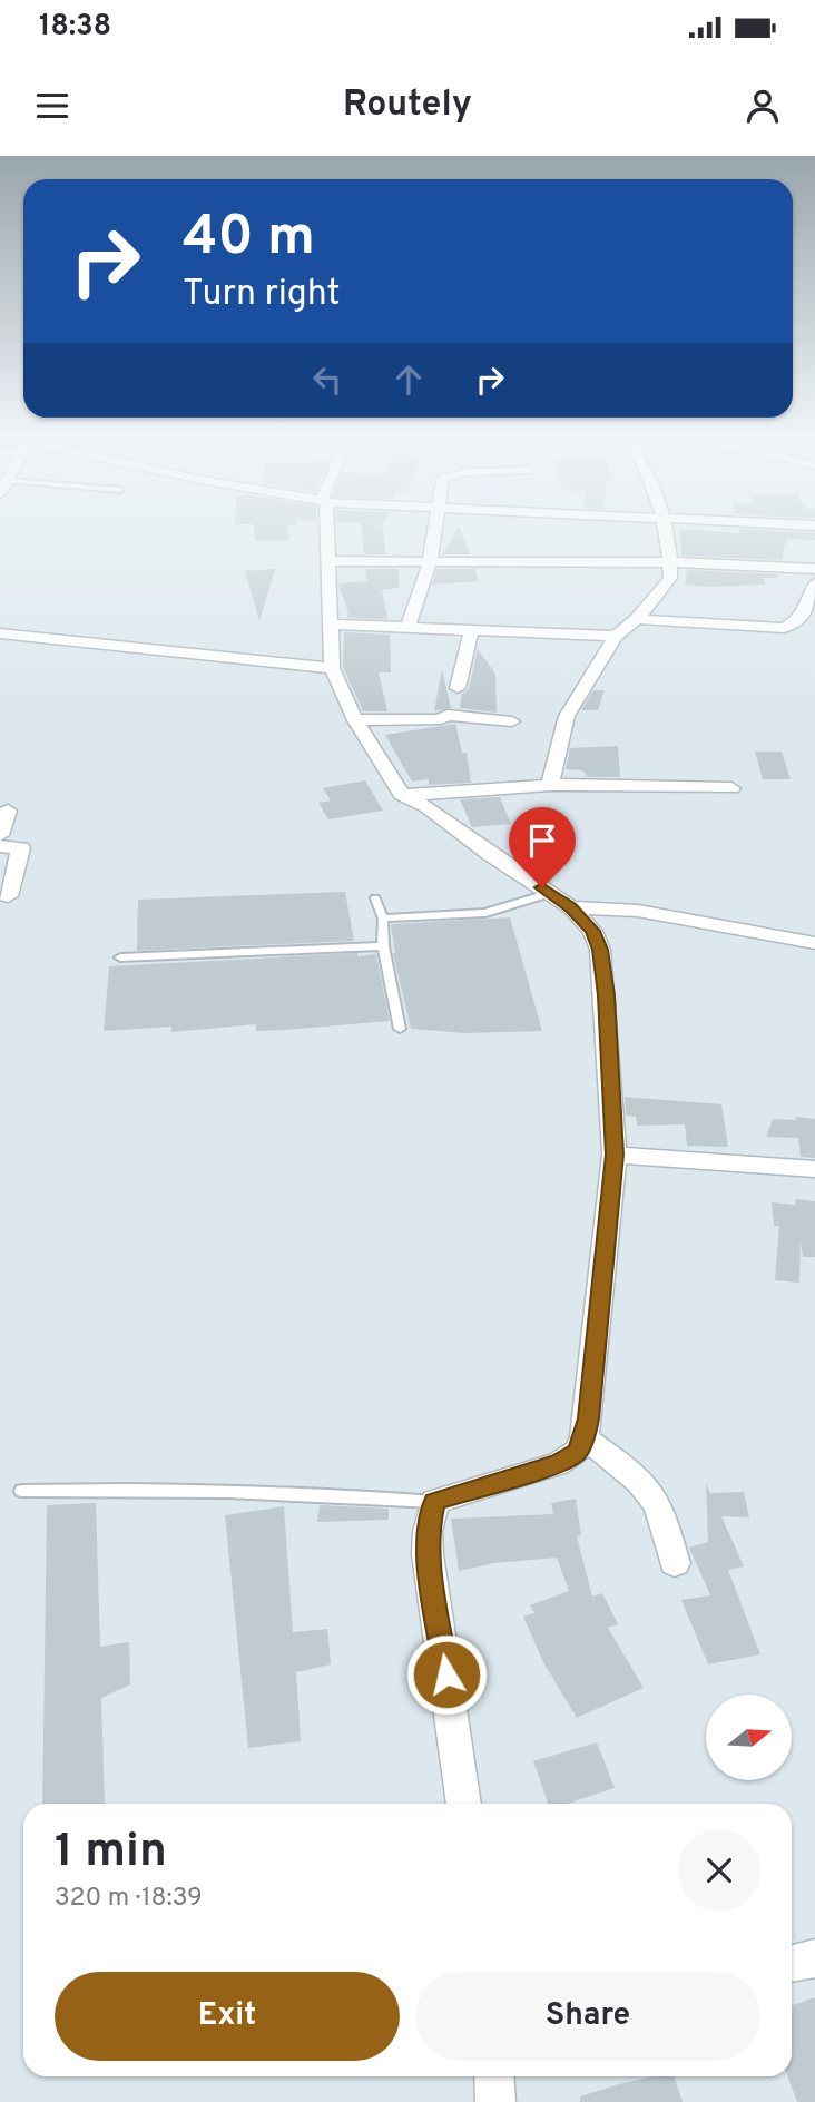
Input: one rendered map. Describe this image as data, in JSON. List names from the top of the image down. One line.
{"north":"right","page":{"status":"18:38","header":"Routely","turn":["40 m","Turn right"],"heading":["1 min","320 m · 18:39"],"buttons":["Exit","Share"]}}
